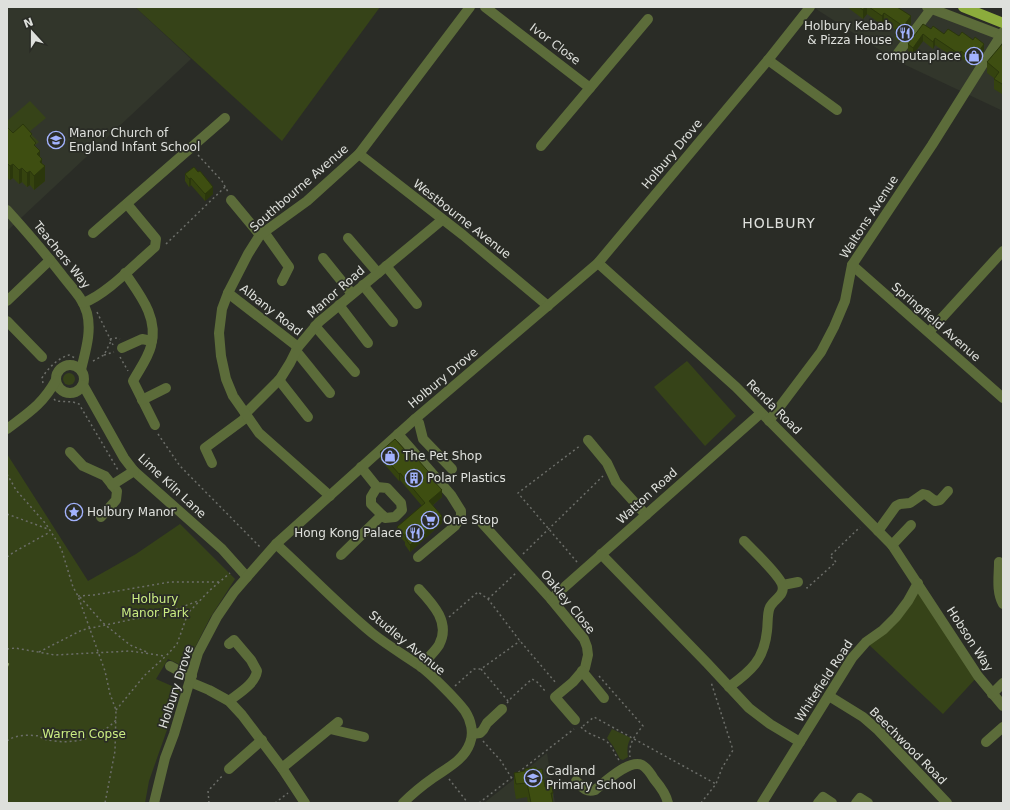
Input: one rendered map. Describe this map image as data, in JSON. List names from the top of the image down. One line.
{"streets":{"street":["Ivor Close","Holbury Drove","Southbourne Avenue","Waltons Avenue","Westbourne Avenue","Teachers Way","Manor Road","Albany Road","Springfield Avenue","Renda Road","Lime Kiln Lane","Watton Road","Oakley Close","Hobson Way","Studley Avenue","Whitefield Road","Beechwood Road"]},"crossings":[["Holbury Drove","Southbourne Avenue"],["Holbury Drove","Westbourne Avenue"],["Holbury Drove","Renda Road"],["Holbury Drove","Lime Kiln Lane"],["Holbury Drove","Studley Avenue"],["Southbourne Avenue","Westbourne Avenue"],["Southbourne Avenue","Manor Road"],["Southbourne Avenue","Albany Road"],["Waltons Avenue","Springfield Avenue"],["Waltons Avenue","Renda Road"],["Westbourne Avenue","Manor Road"],["Teachers Way","Lime Kiln Lane"],["Manor Road","Albany Road"],["Renda Road","Watton Road"],["Renda Road","Hobson Way"],["Renda Road","Whitefield Road"],["Watton Road","Oakley Close"],["Hobson Way","Whitefield Road"],["Whitefield Road","Beechwood Road"]],"districts":["HOLBURY"],"parks":["Holbury Manor Park","Warren Copse"],"places":{"restaurant":["Holbury Kebab & Pizza House","Hong Kong Palace"],"shop":["computaplace","The Pet Shop"],"school or university":["Manor Church of England Infant School","Cadland Primary School"],"building":["Polar Plastics"],"place":["Holbury Manor"],"supermarket":["One Stop"]},"north":"top"}
